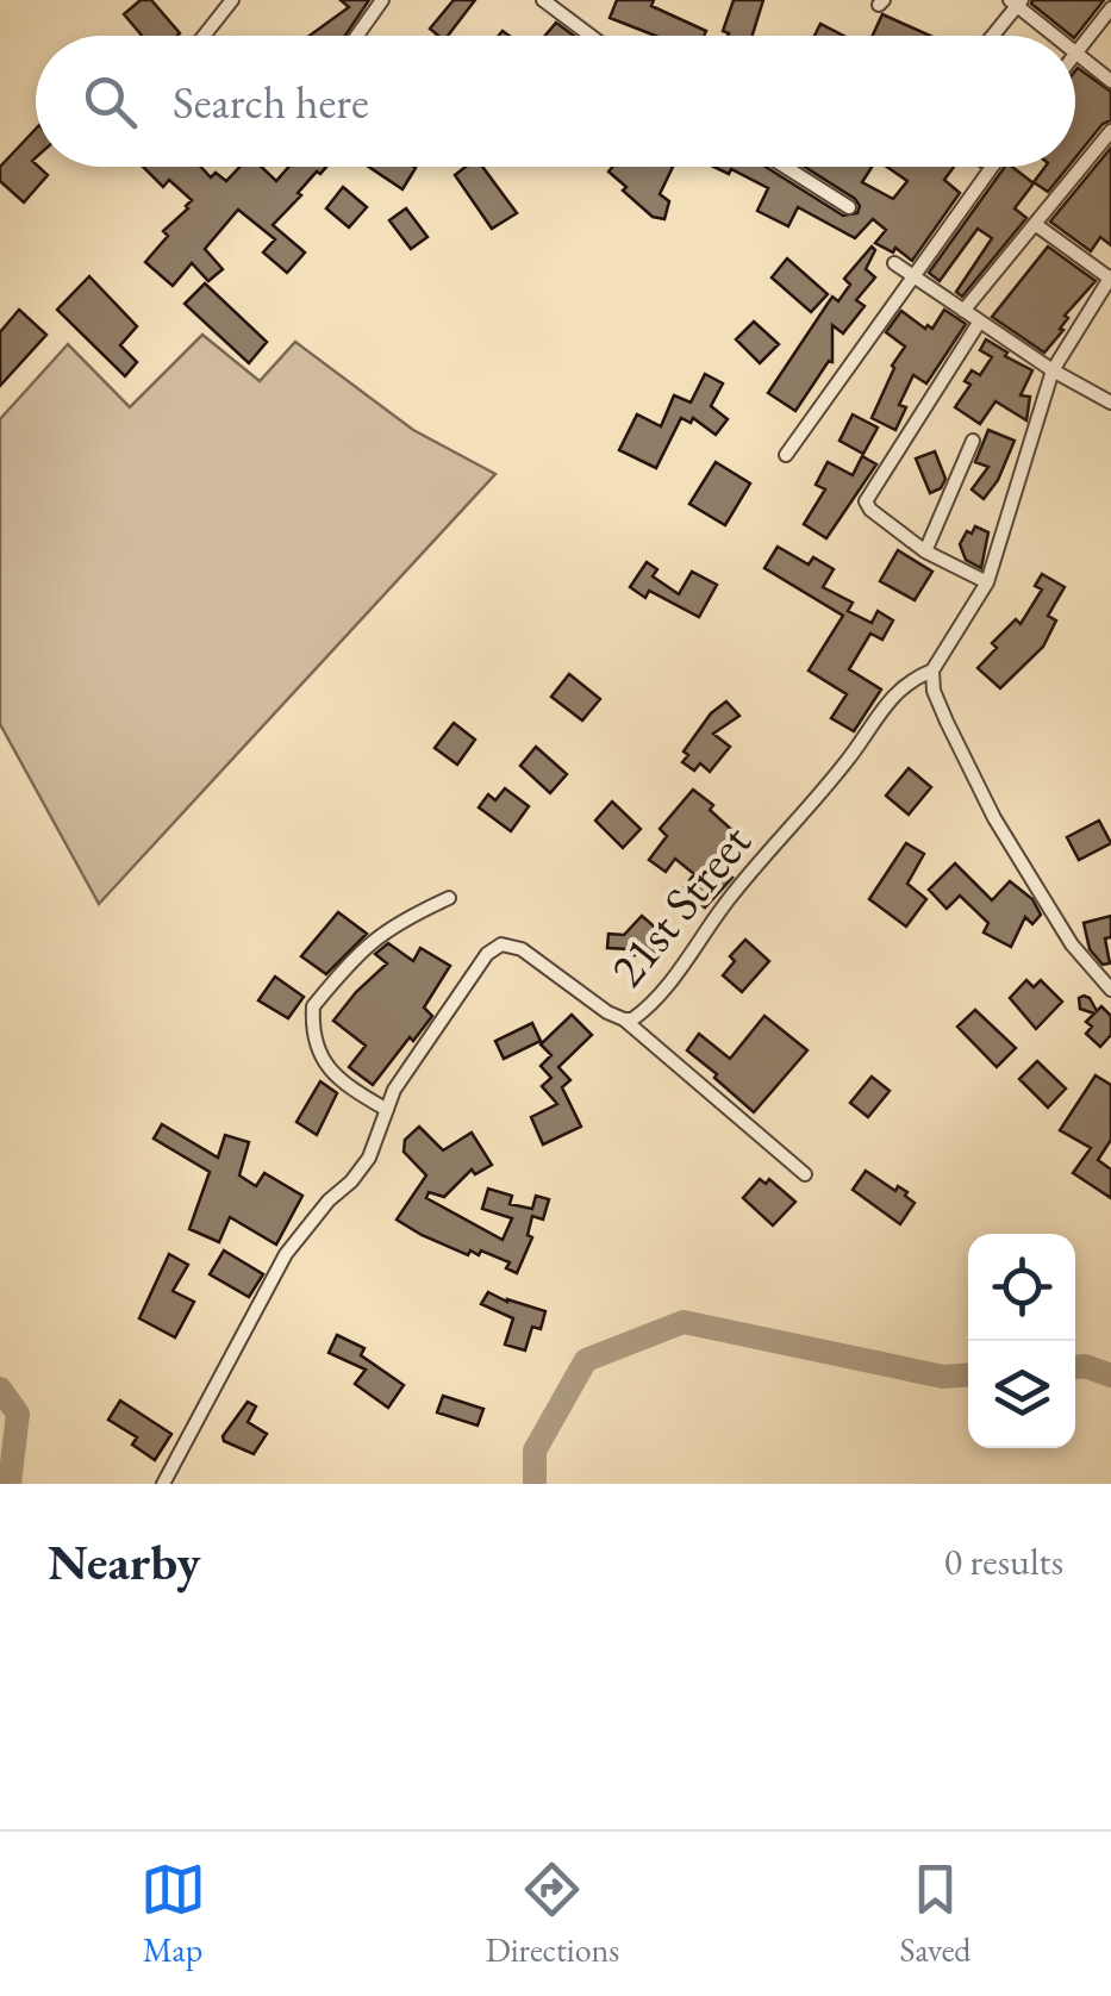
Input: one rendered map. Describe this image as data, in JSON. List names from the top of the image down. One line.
{"streets":{"street":["21st Street"]},"page":{"search":"Search here","heading":["Nearby","0 results"],"nav":["Map","Directions","Saved"]}}
